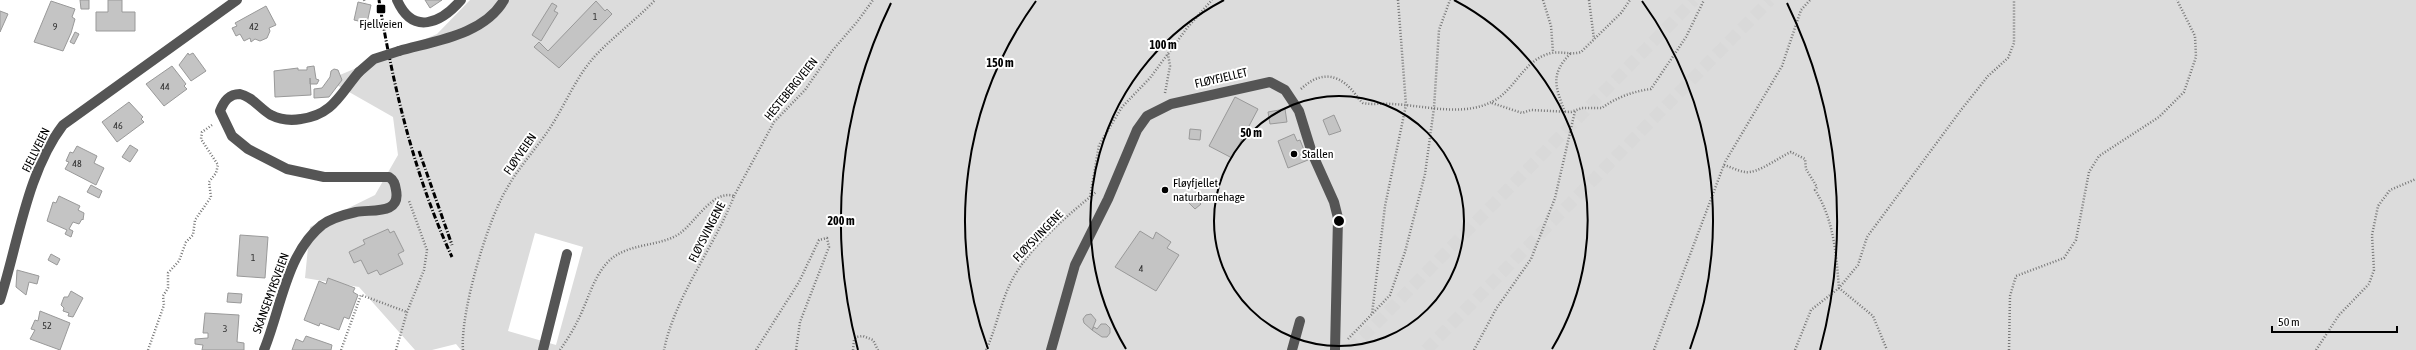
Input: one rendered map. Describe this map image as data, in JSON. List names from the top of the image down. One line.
{"streets":{"street":["FLØYFJELLET","FJELLVEIEN","SKANSEMYRSVEIEN"],"path":["HESTEBERGVEIEN","FLØYVEIEN","FLØYSVINGENE"]},"crossings":[["HESTEBERGVEIEN","FLØYSVINGENE"]],"places":{"transit":["Fjellveien"],"other":["Stallen","Fløyfjellet naturbarnehage"]},"house_numbers":["1","9","42","44","46","48","1","4","52","3"],"scale_bar":"50 m","rings":["100 m","150 m","50 m","200 m"]}
